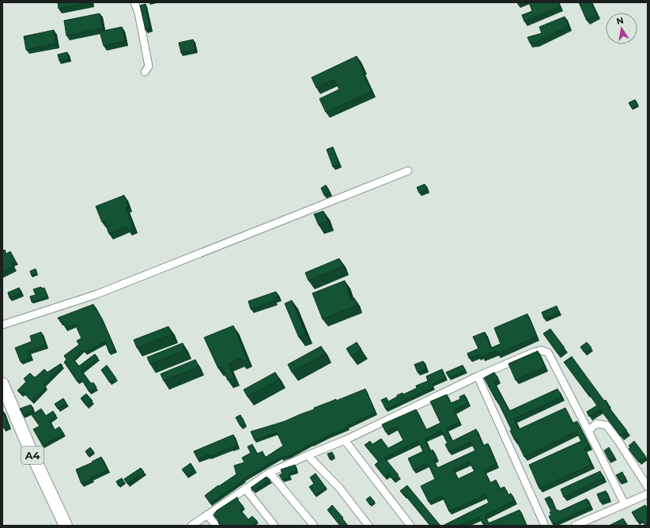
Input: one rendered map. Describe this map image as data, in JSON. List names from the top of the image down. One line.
{"streets":{"highway":["A4"]},"north":"top"}
